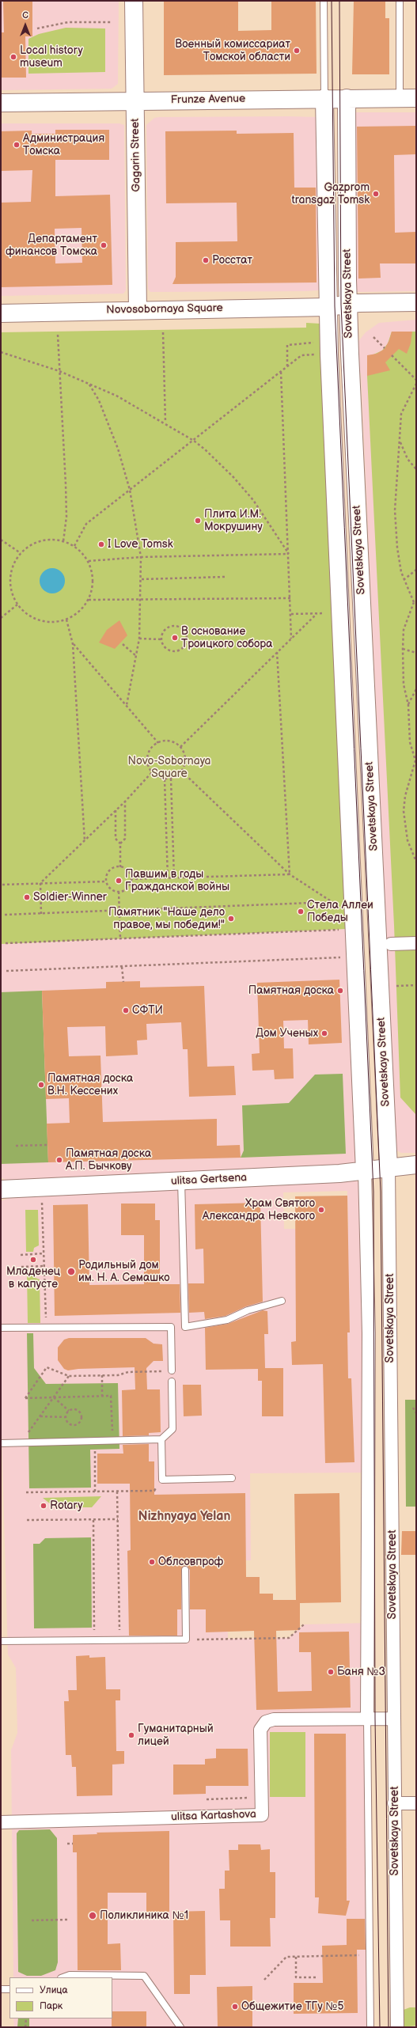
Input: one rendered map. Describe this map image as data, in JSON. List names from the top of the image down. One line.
{"streets":{"street":["Frunze Avenue","Gagarin Street","Sovetskaya Street","Novosobornaya Square","ulitsa Gertsena","ulitsa Kartashova"]},"crossings":[["Frunze Avenue","Gagarin Street"],["Frunze Avenue","Sovetskaya Street"],["Gagarin Street","Novosobornaya Square"],["Sovetskaya Street","Novosobornaya Square"],["Sovetskaya Street","ulitsa Gertsena"],["Sovetskaya Street","ulitsa Kartashova"]],"districts":["Nizhnyaya Yelan"],"parks":["Novo-Sobornaya Square"],"places":["Военный комиссариат Томской области","Local history museum","Администрация Томска","Gazprom transgaz Tomsk","Департамент финансов Томска","Росстат","Плита И.М. Мокрушину","I Love Tomsk","В основание Троицкого собора","Павшим в годы Гражданской войны","Soldier-Winner","Стела Аллеи Победы","Памятник \"Наше дело правое, мы победим!\"","Памятная доска","СФТИ","Дом Ученых","Памятная доска В.Н. Кессених","Памятная доска А.П. Бычкову","Храм Святого Александра Невского","Младенец в капусте","Родильный дом им. Н. А. Семашко","Rotary","Облсовпроф","Баня №3","Гуманитарный лицей","Поликлиника №1","Общежитие ТГу №5"],"legend":["Улица","Парк"],"north":"top"}
